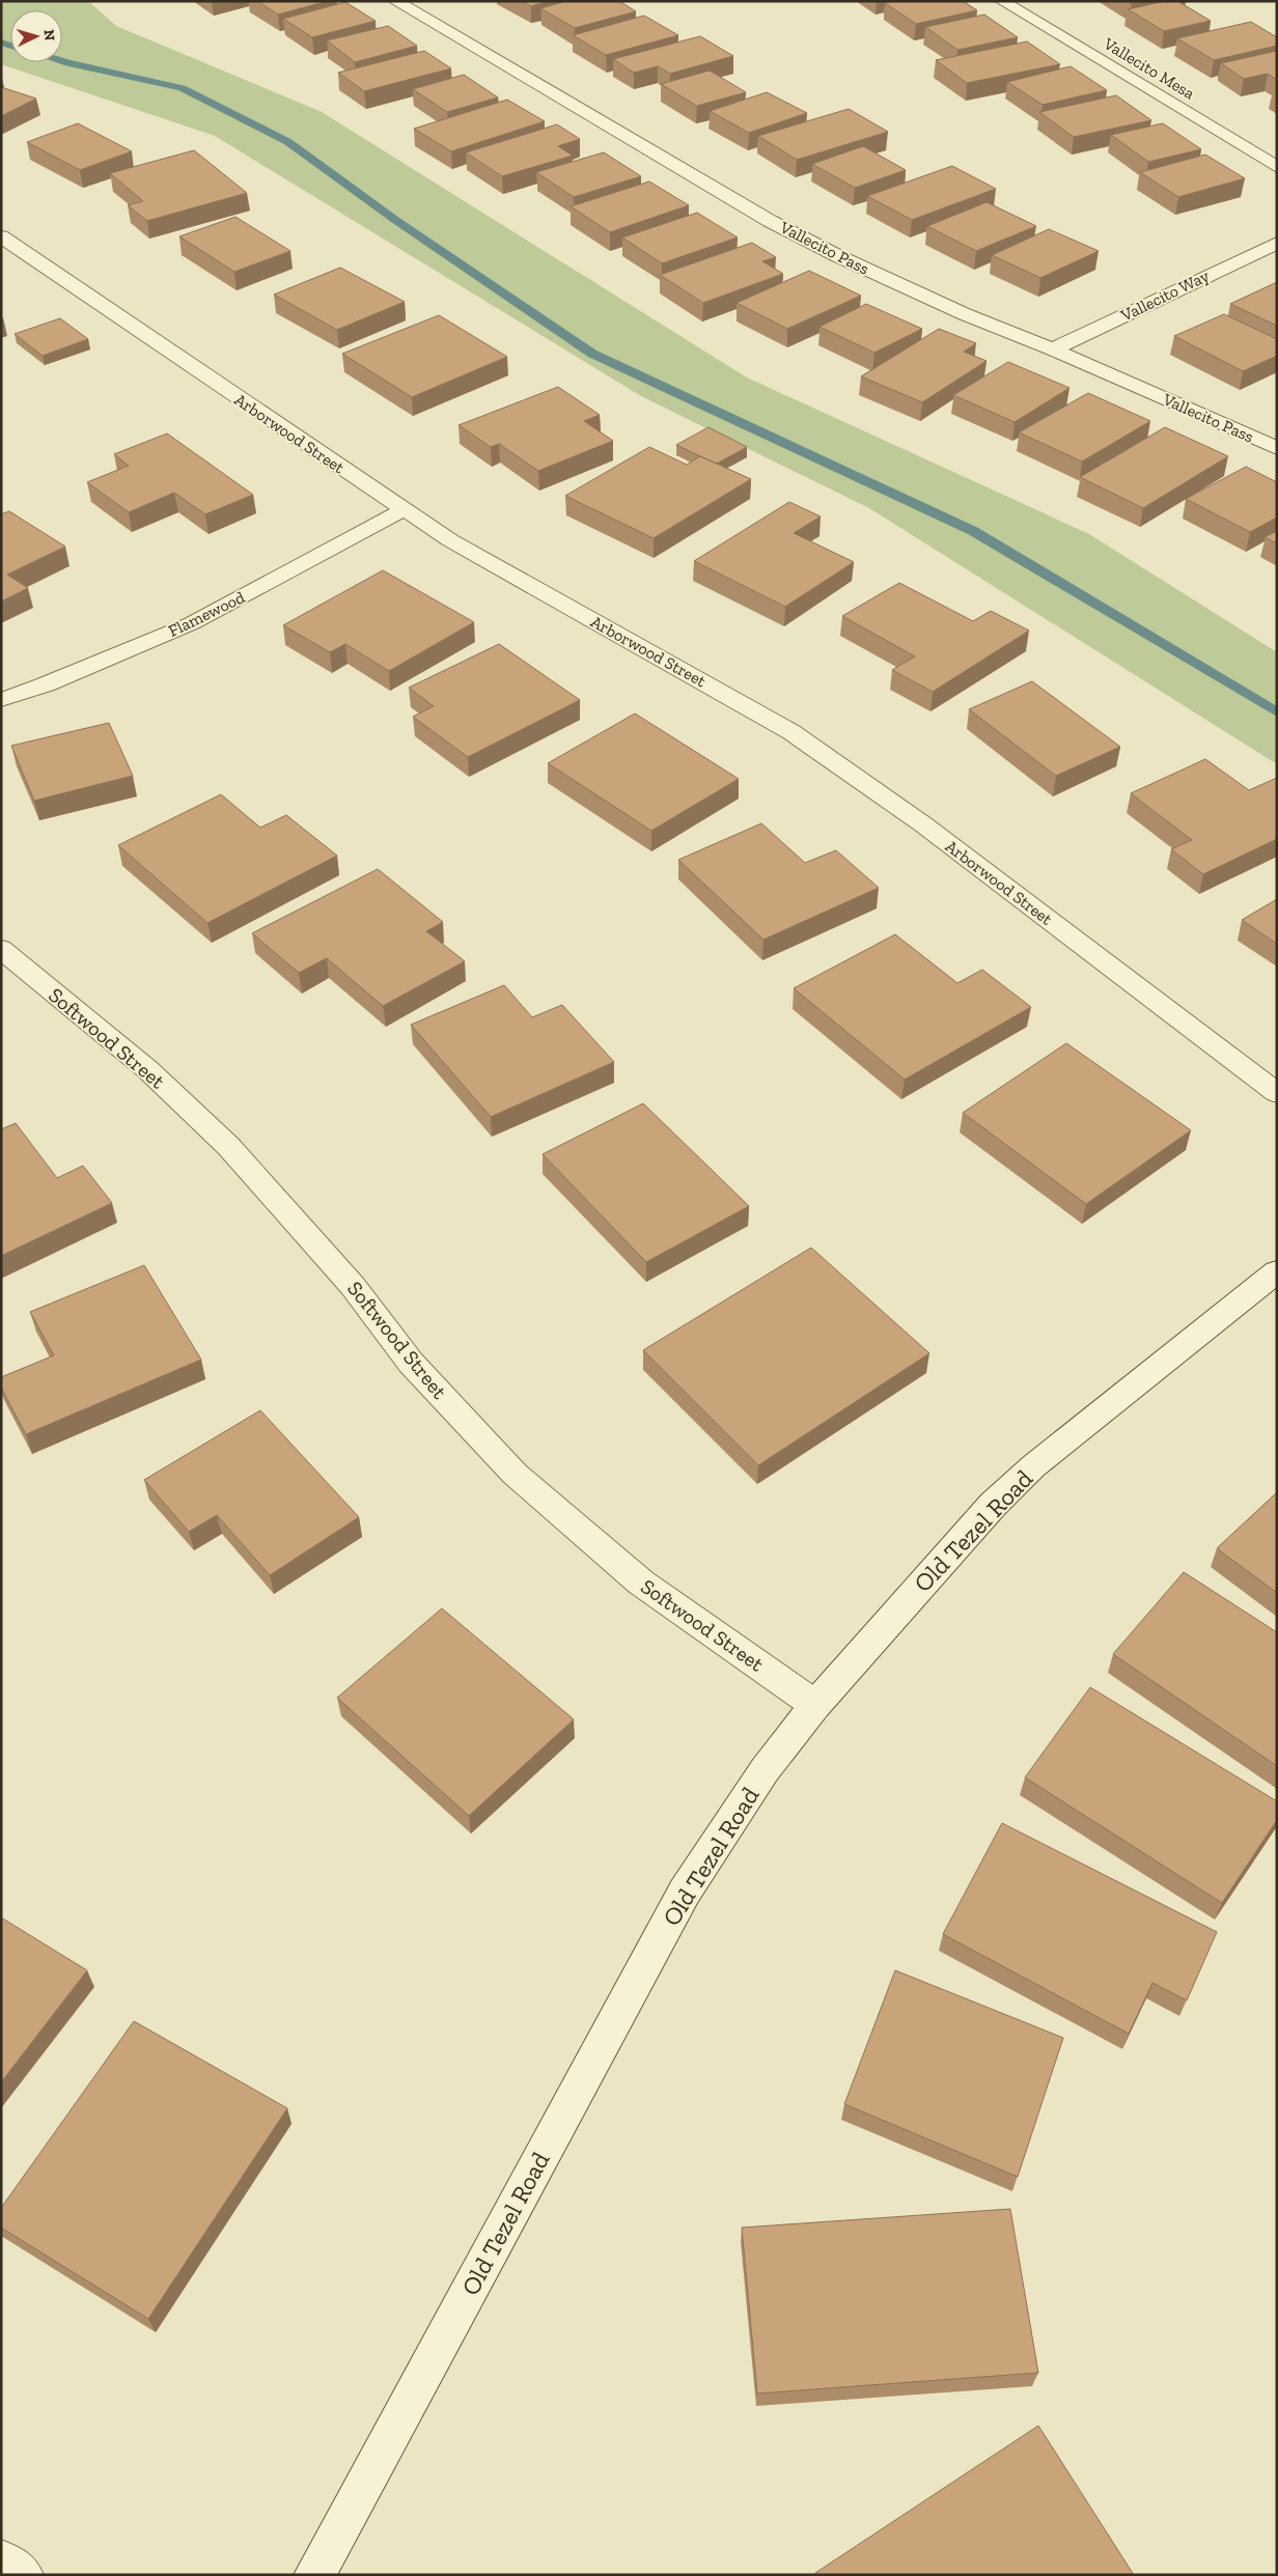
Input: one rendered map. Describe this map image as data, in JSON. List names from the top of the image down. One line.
{"streets":{"street":["Vallecito Mesa","Vallecito Pass","Vallecito Way","Arborwood Street","Flamewood","Softwood Street","Old Tezel Road"]},"crossings":[["Vallecito Pass","Vallecito Way"],["Arborwood Street","Flamewood"],["Softwood Street","Old Tezel Road"]],"north":"right"}
